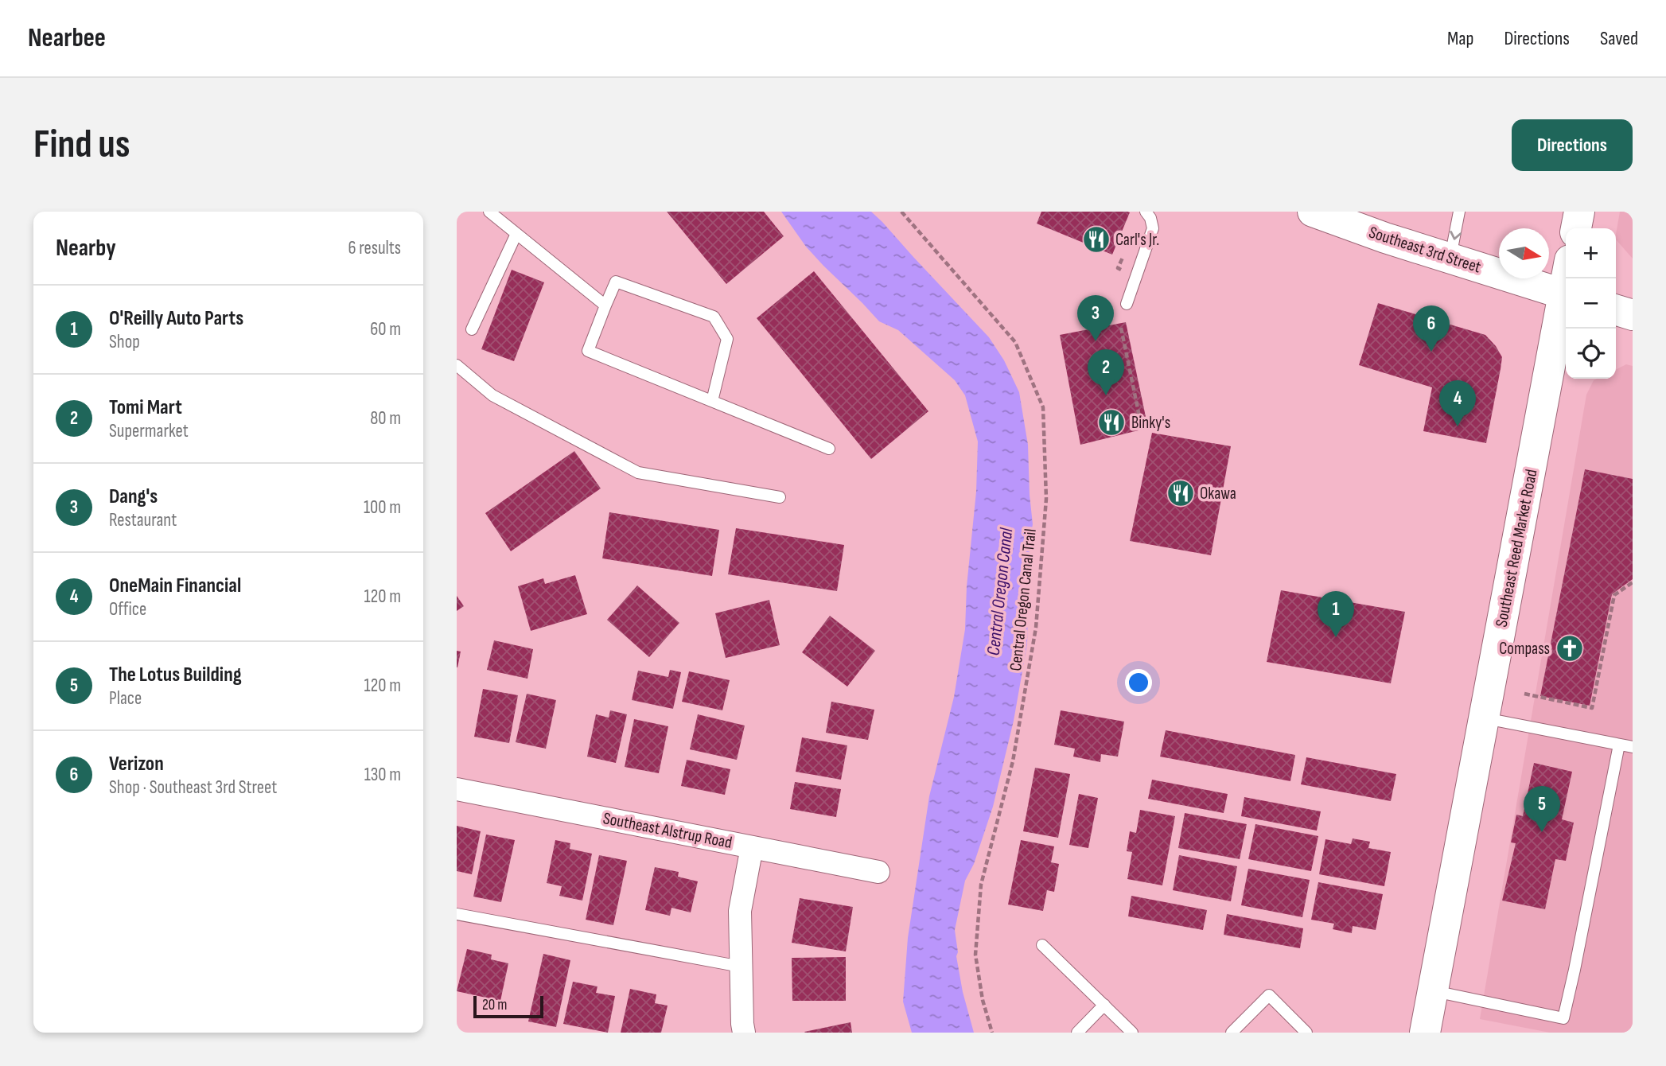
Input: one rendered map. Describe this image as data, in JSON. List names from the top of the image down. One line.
{"streets":{"main road":["Southeast 3rd Street","Southeast Reed Market Road"],"street":["Southeast Alstrup Road"],"path":["Central Oregon Canal Trail"]},"water":["Central Oregon Canal"],"places":{"restaurant":["Carl's Jr.","Binky's","Okawa"],"church":["Compass"]},"scale_bar":"20 m","north":"right","page":{"header":"Nearbee","nav":["Map","Directions","Saved"],"buttons":"Directions","title":"Find us","heading":["Nearby","6 results"],"map_buttons":["+","−"],"list":[{"mark":"1","name":"O'Reilly Auto Parts","note":"Shop","value":"60 m"},{"mark":"2","name":"Tomi Mart","note":"Supermarket","value":"80 m"},{"mark":"3","name":"Dang's","note":"Restaurant","value":"100 m"},{"mark":"4","name":"OneMain Financial","note":"Office","value":"120 m"},{"mark":"5","name":"The Lotus Building","note":"Place","value":"120 m"},{"mark":"6","name":"Verizon","note":"Shop · Southeast 3rd Street","value":"130 m"}],"pins":["3","6","2","4","1","5"],"scale":"20 m"}}
